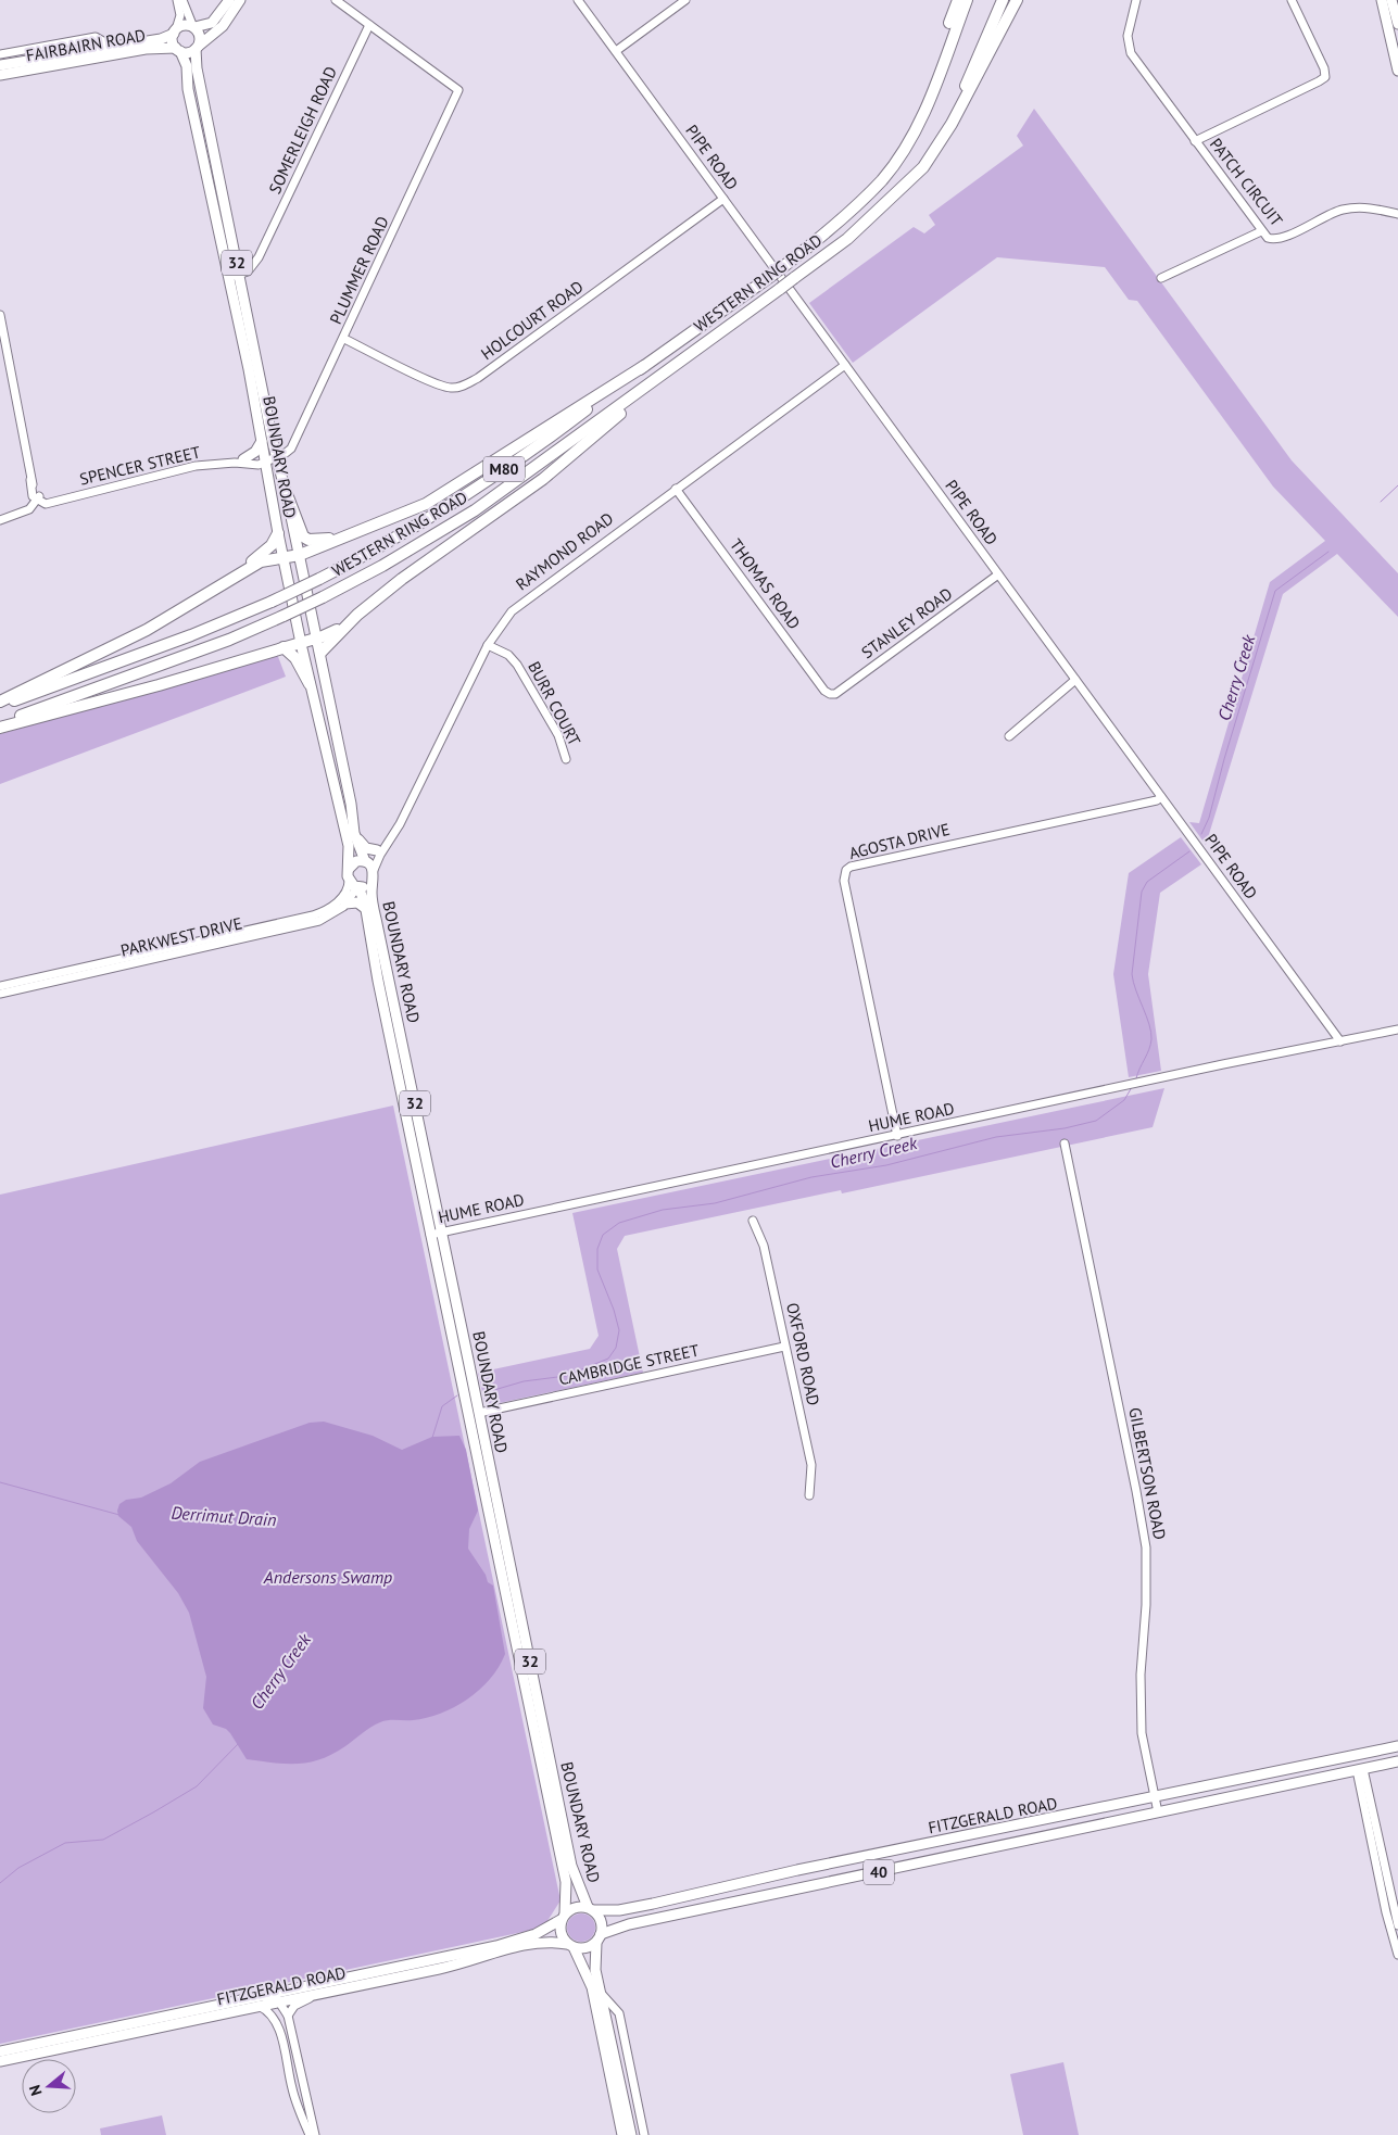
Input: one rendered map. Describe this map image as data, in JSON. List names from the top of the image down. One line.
{"streets":{"highway":["WESTERN RING ROAD","M80"],"main road":["FAIRBAIRN ROAD","32","BOUNDARY ROAD","FITZGERALD ROAD","40"],"street":["SOMERLEIGH ROAD","PIPE ROAD","PATCH CIRCUIT","PLUMMER ROAD","HOLCOURT ROAD","SPENCER STREET","RAYMOND ROAD","THOMAS ROAD","STANLEY ROAD","BURR COURT","AGOSTA DRIVE","PARKWEST DRIVE","HUME ROAD","OXFORD ROAD","CAMBRIDGE STREET","GILBERTSON ROAD"]},"crossings":[["FAIRBAIRN ROAD","32"],["FAIRBAIRN ROAD","BOUNDARY ROAD"],["SOMERLEIGH ROAD","32"],["SOMERLEIGH ROAD","PLUMMER ROAD"],["SOMERLEIGH ROAD","BOUNDARY ROAD"],["PIPE ROAD","HOLCOURT ROAD"],["PIPE ROAD","RAYMOND ROAD"],["PIPE ROAD","STANLEY ROAD"],["PIPE ROAD","AGOSTA DRIVE"],["PIPE ROAD","HUME ROAD"],["32","BOUNDARY ROAD"],["32","RAYMOND ROAD"],["32","PARKWEST DRIVE"],["PLUMMER ROAD","HOLCOURT ROAD"],["PLUMMER ROAD","BOUNDARY ROAD"],["BOUNDARY ROAD","SPENCER STREET"],["BOUNDARY ROAD","RAYMOND ROAD"],["BOUNDARY ROAD","PARKWEST DRIVE"],["BOUNDARY ROAD","HUME ROAD"],["BOUNDARY ROAD","CAMBRIDGE STREET"],["BOUNDARY ROAD","FITZGERALD ROAD"],["BOUNDARY ROAD","40"],["RAYMOND ROAD","THOMAS ROAD"],["RAYMOND ROAD","BURR COURT"],["RAYMOND ROAD","PARKWEST DRIVE"],["THOMAS ROAD","STANLEY ROAD"],["AGOSTA DRIVE","HUME ROAD"],["OXFORD ROAD","CAMBRIDGE STREET"],["GILBERTSON ROAD","FITZGERALD ROAD"],["FITZGERALD ROAD","40"]],"water":["Cherry Creek","Derrimut Drain","Andersons Swamp"],"north":"left"}
